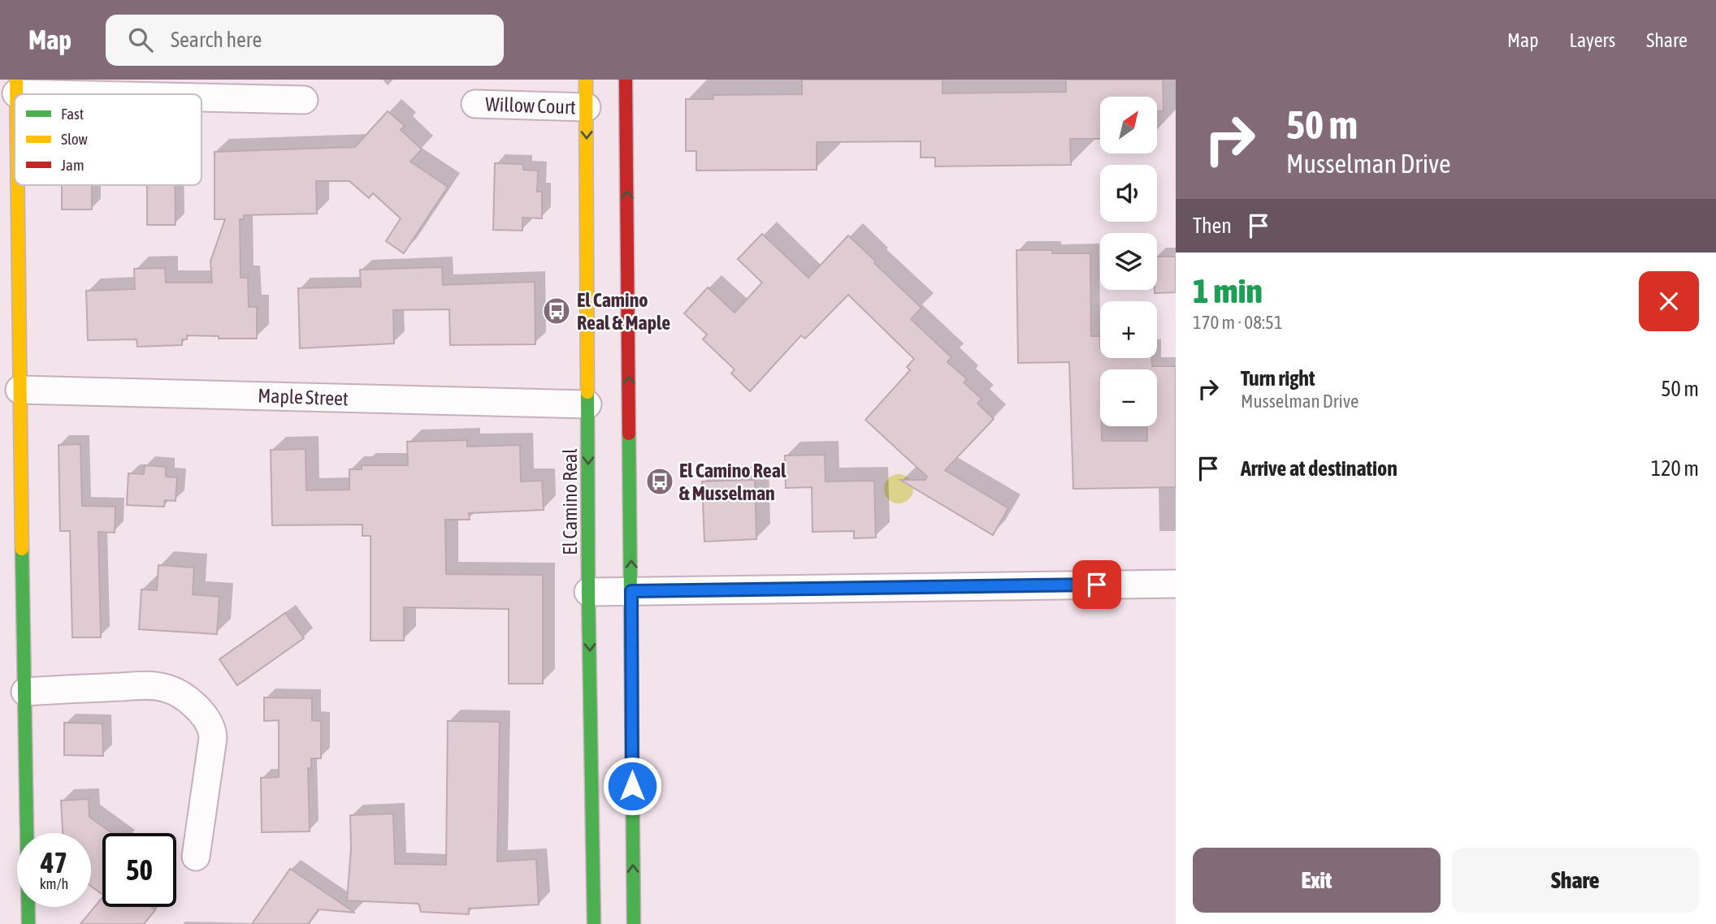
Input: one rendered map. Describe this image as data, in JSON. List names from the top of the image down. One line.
{"streets":{"main road":["El Camino Real"],"street":["Willow Court","Maple Street"]},"crossings":[["Willow Court","El Camino Real"],["Maple Street","El Camino Real"]],"places":{"bus stop":["El Camino Real & Maple","El Camino Real & Musselman"]},"legend":["Fast","Slow","Jam"],"north":"top right","page":{"header":"Map","search":"Search here","nav":["Map","Layers","Share"],"turn":["50 m","Musselman Drive"],"map_buttons":["+","−"],"then":"Then","heading":["1 min","170 m · 08:51"],"list":[{"name":"Turn right","note":"Musselman Drive","value":"50 m"},{"name":"Arrive at destination","value":"120 m"}],"speed":"47 km/h","limit":"50","buttons":["Exit","Share"]}}
